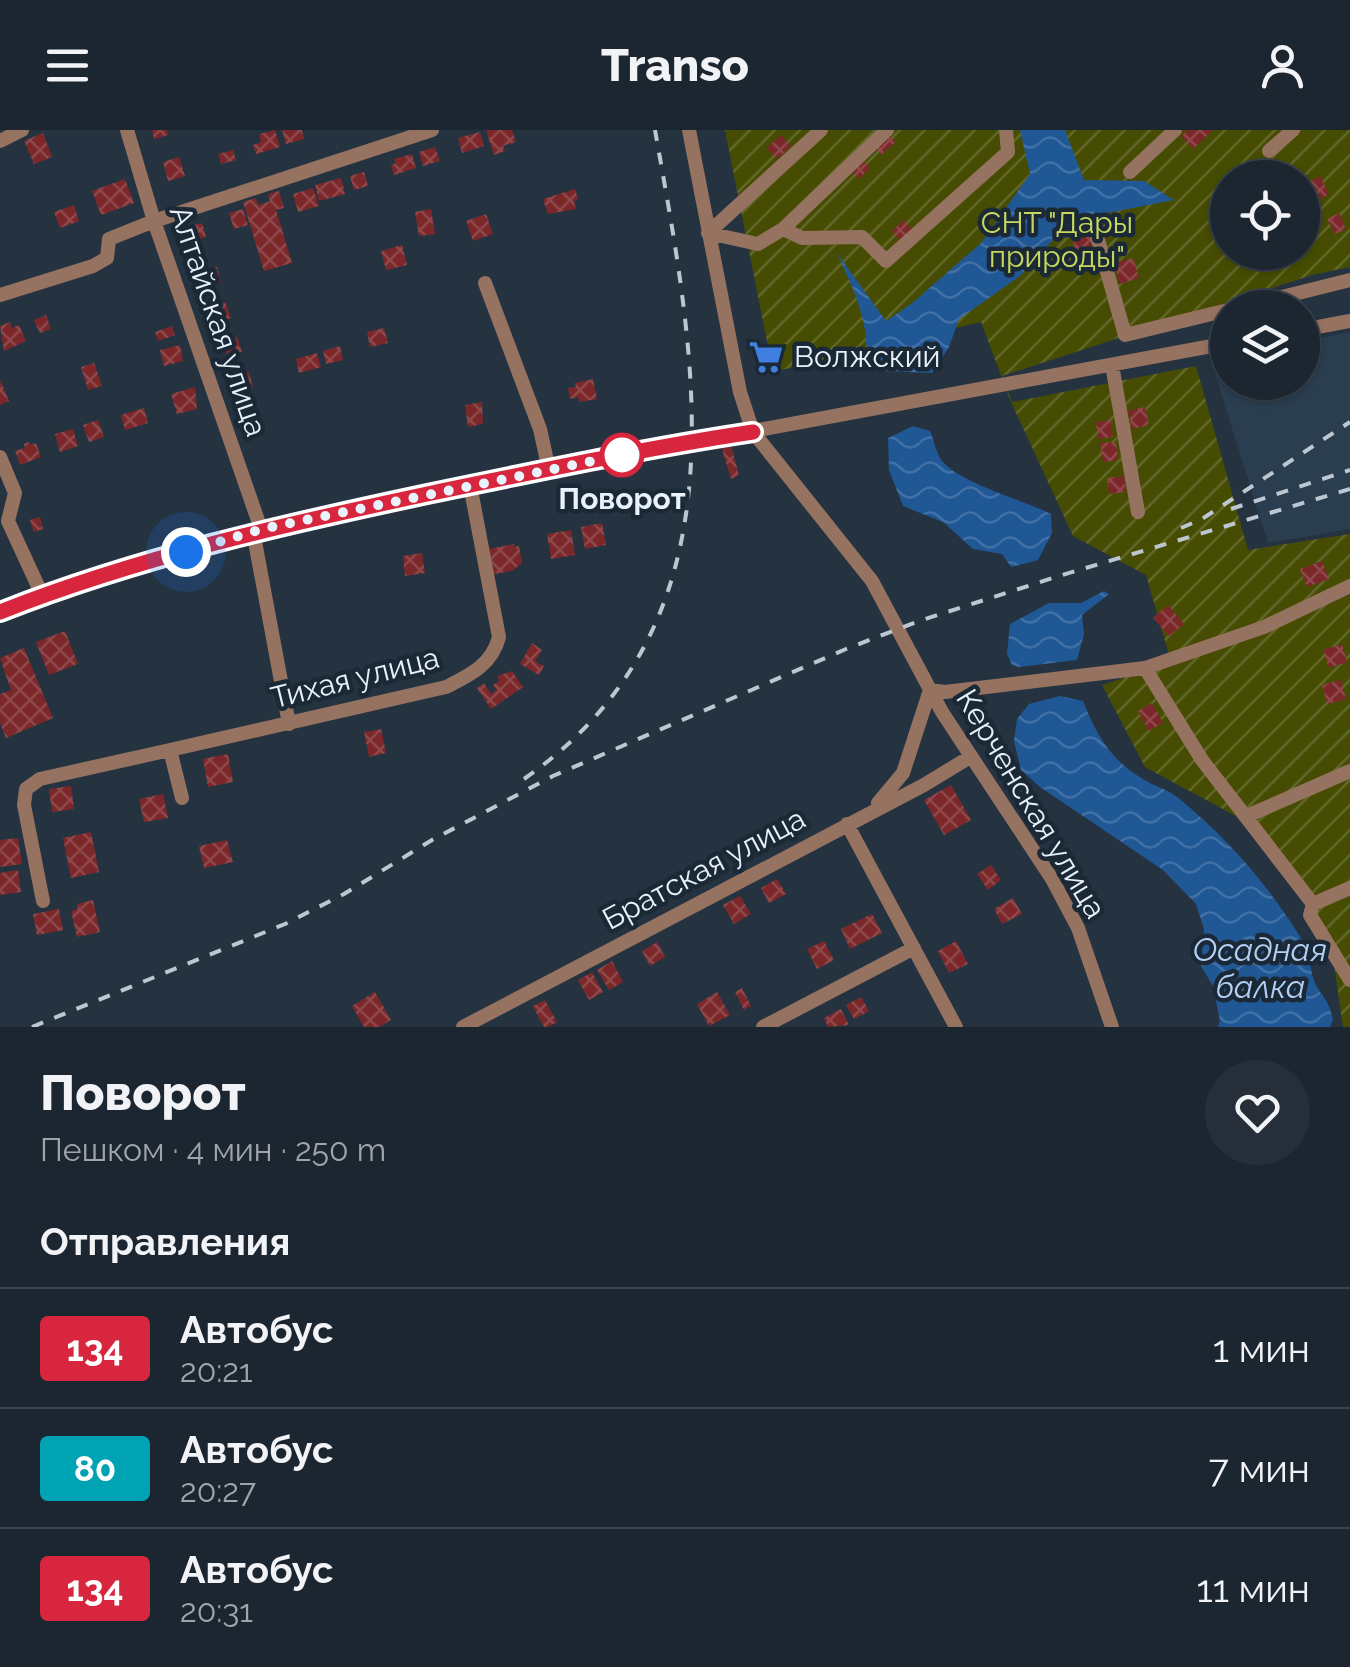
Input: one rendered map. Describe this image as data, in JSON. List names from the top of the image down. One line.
{"streets":{"street":["Алтайская улица","Тихая улица","Керченская улица","Братская улица"]},"crossings":[["Алтайская улица","Тихая улица"],["Керченская улица","Братская улица"]],"water":["Осадная балка"],"parks":["СНТ \"Дары природы\""],"places":{"supermarket":["Волжский"],"other":["Поворот"]},"lines":["bus line 134"],"page":{"header":"Transo","heading":[["Поворот","Пешком · 4 мин · 250 m"],"Отправления"],"list":[{"mark":"134","name":"Автобус","note":"20:21","value":"1 мин"},{"mark":"80","name":"Автобус","note":"20:27","value":"7 мин"},{"mark":"134","name":"Автобус","note":"20:31","value":"11 мин"}]}}
